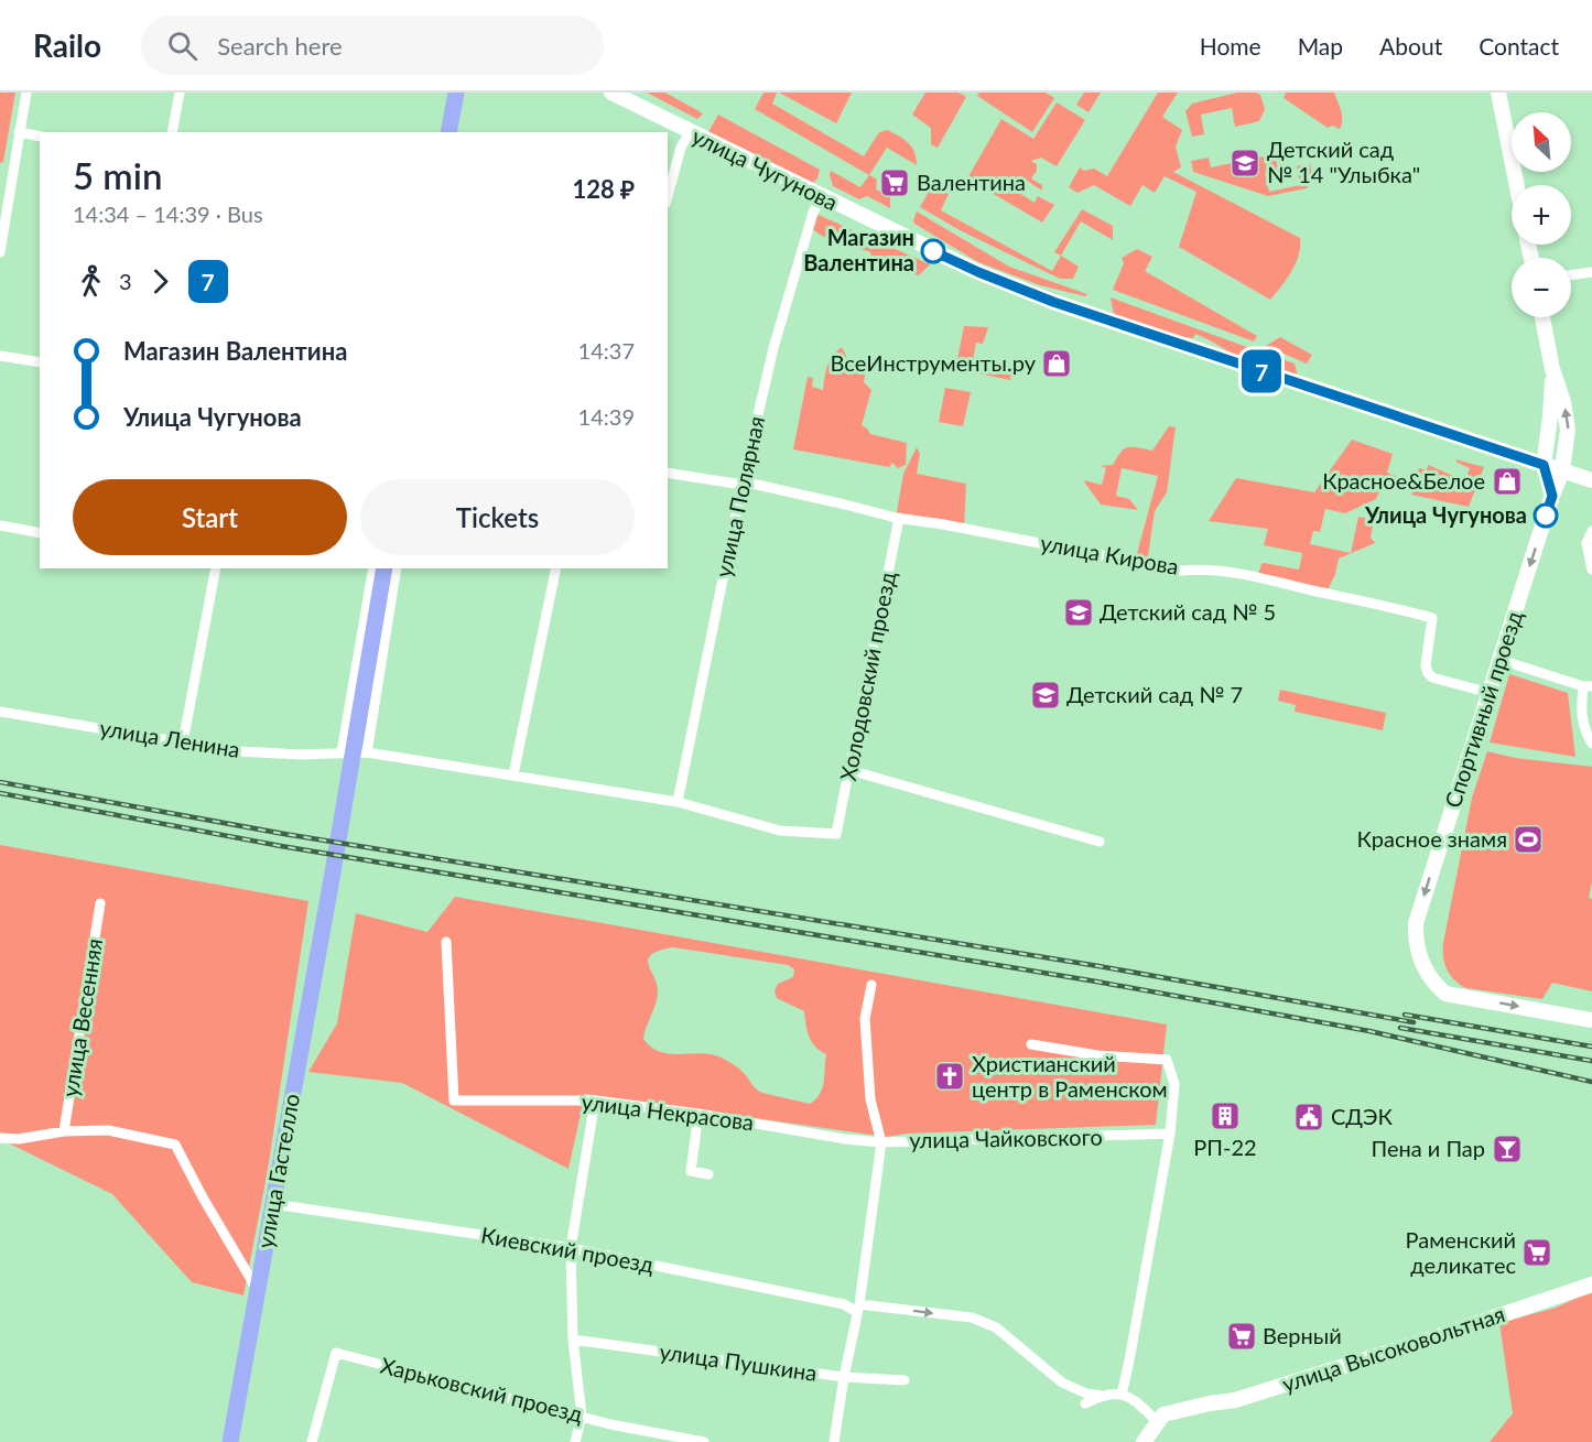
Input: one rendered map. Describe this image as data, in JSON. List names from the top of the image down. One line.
{"streets":{"main road":["улица Чугунова","Спортивный проезд","улица Гастелло","улица Высоковольтная"],"street":["улица Полярная","улица Кирова","Холодовский проезд","улица Ленина","улица Весенняя","улица Некрасова","улица Чайковского","Киевский проезд","улица Пушкина","Харьковский проезд"]},"crossings":[["улица Чугунова","улица Полярная"],["улица Чугунова","Спортивный проезд"],["улица Полярная","улица Кирова"],["улица Полярная","улица Ленина"],["улица Кирова","Холодовский проезд"],["улица Кирова","Спортивный проезд"],["Холодовский проезд","улица Ленина"],["улица Некрасова","улица Чайковского"],["улица Чайковского","Киевский проезд"],["улица Чайковского","улица Пушкина"],["улица Гастелло","Киевский проезд"]],"places":{"school or university":["Детский сад № 14 \"Улыбка\"","Детский сад № 5","Детский сад № 7"],"supermarket":["Валентина","Раменский деликатес","Верный"],"other":["Магазин Валентина","Улица Чугунова"],"shop":["ВсеИнструменты.ру","Красное&Белое"],"sports":["Красное знамя"],"church":["Христианский центр в Раменском"],"building":["РП-22"],"public building":["СДЭК"],"bar":["Пена и Пар"]},"lines":["bus line 7"],"north":"top left","page":{"header":"Railo","search":"Search here","nav":["Home","Map","About","Contact"],"on_map":"7","map_buttons":["+","−"],"heading":["5 min","14:34 – 14:39 · Bus","128 ₽"],"legs":["3","7"],"list":[{"name":"Магазин Валентина","value":"14:37"},{"name":"Улица Чугунова","value":"14:39"}],"buttons":["Start","Tickets"]}}
